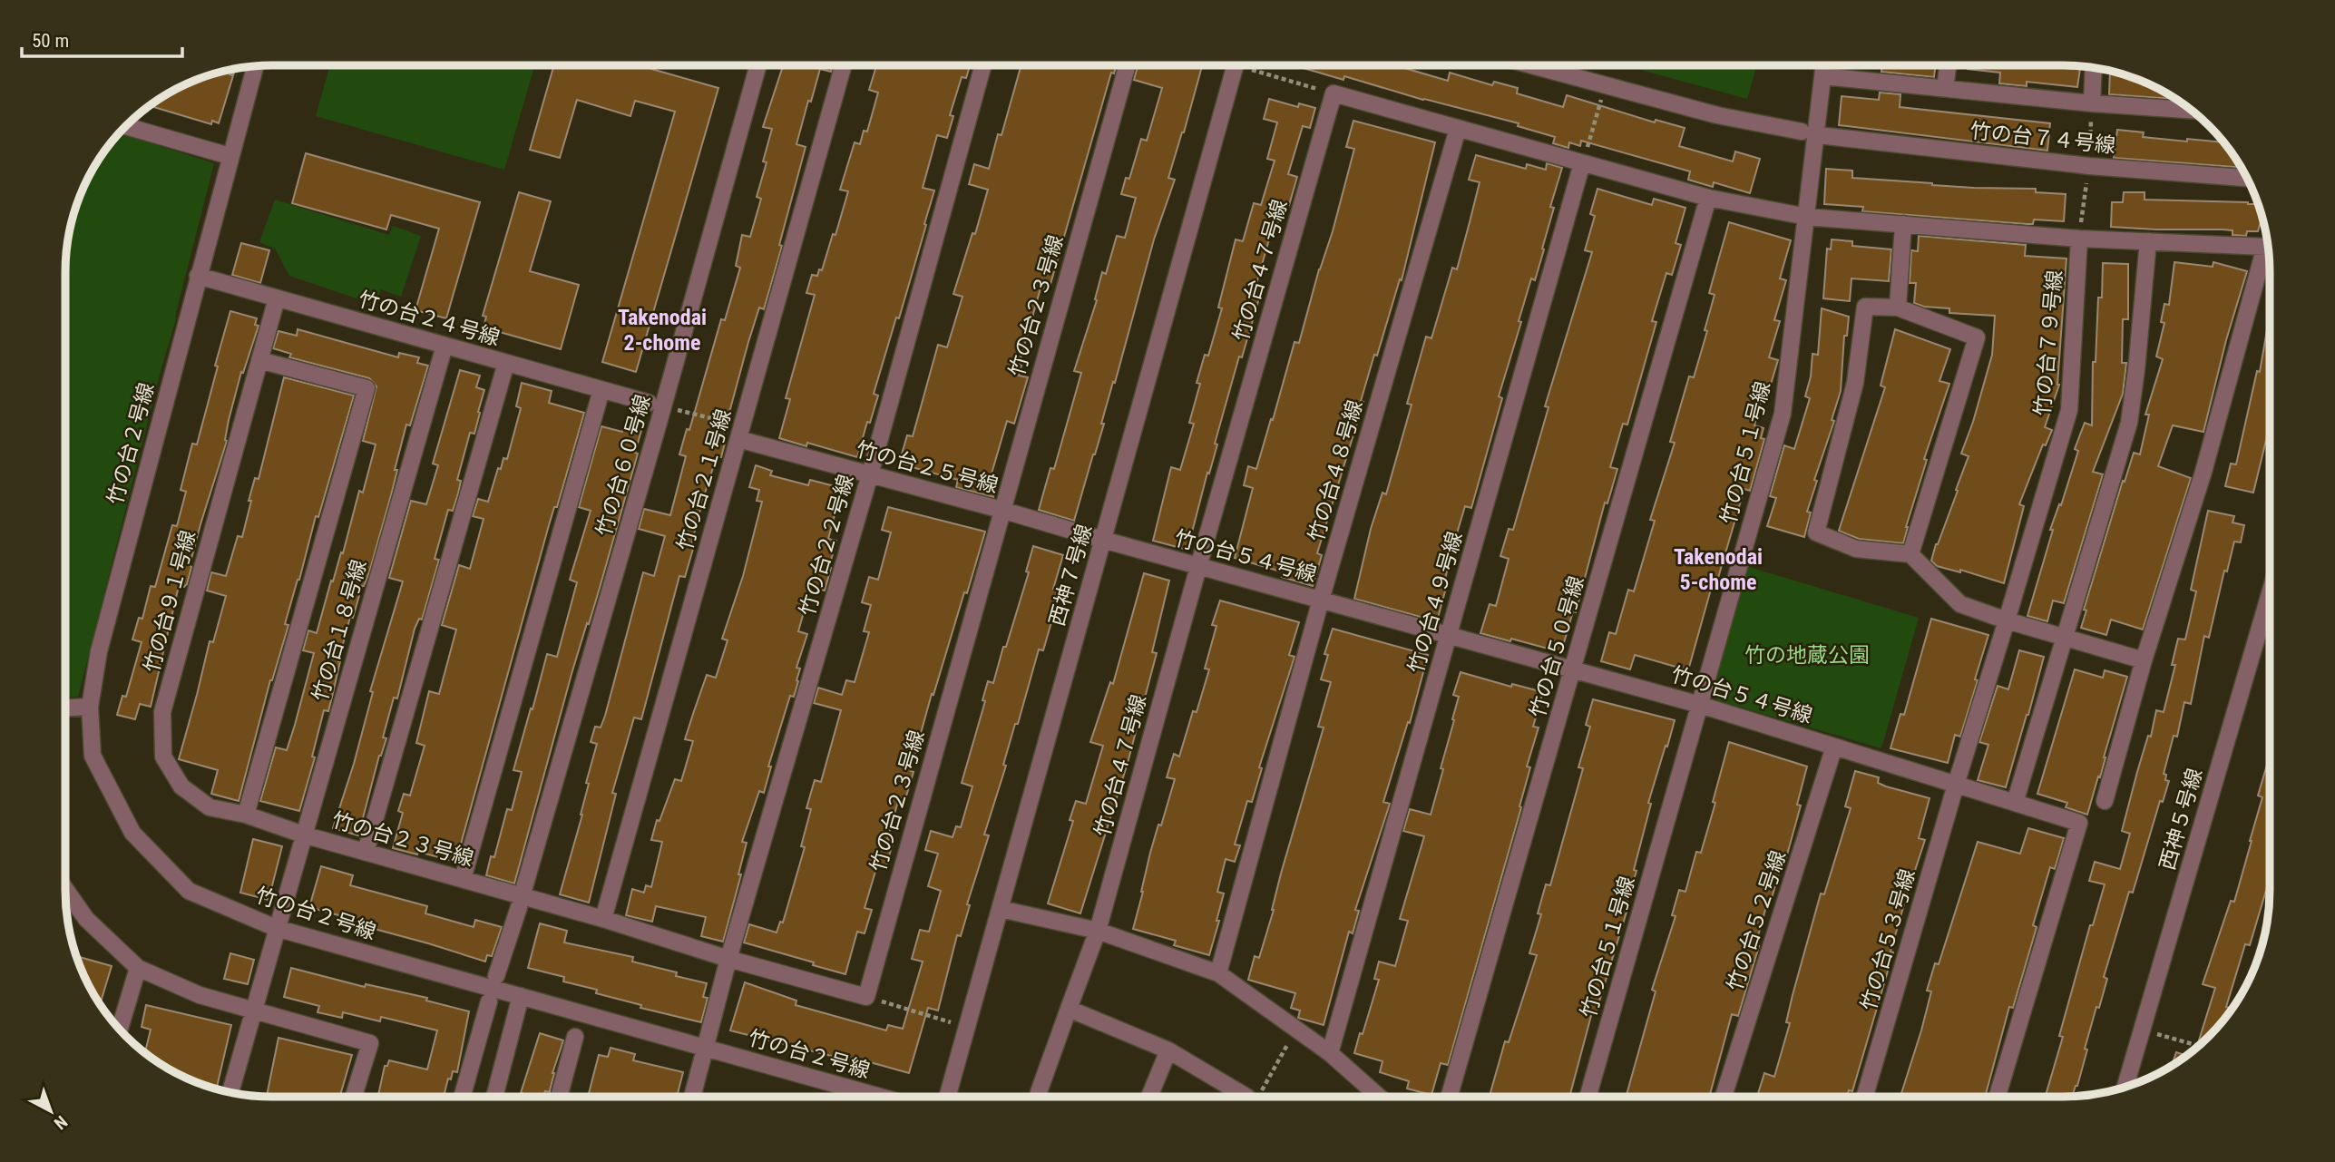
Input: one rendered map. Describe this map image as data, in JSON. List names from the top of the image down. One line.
{"streets":{"street":["竹の台７４号線","竹の台４７号線","竹の台２３号線","竹の台２４号線","竹の台７９号線","竹の台２号線","竹の台５１号線","竹の台６０号線","竹の台２５号線","竹の台４８号線","竹の台２１号線","竹の台２２号線","竹の台５４号線","西神７号線","竹の台９１号線","竹の台４９号線","竹の台１８号線","竹の台５０号線","西神５号線","竹の台５２号線","竹の台５３号線"]},"crossings":[["竹の台４７号線","竹の台５４号線"],["竹の台２３号線","竹の台２５号線"],["竹の台２３号線","竹の台２１号線"],["竹の台２３号線","竹の台２２号線"],["竹の台２３号線","竹の台９１号線"],["竹の台２３号線","竹の台１８号線"],["竹の台２４号線","竹の台２号線"],["竹の台２４号線","竹の台６０号線"],["竹の台２４号線","竹の台９１号線"],["竹の台２４号線","竹の台１８号線"],["竹の台７９号線","竹の台５４号線"],["竹の台７９号線","竹の台５３号線"],["竹の台２号線","竹の台２２号線"],["竹の台２号線","竹の台１８号線"],["竹の台５１号線","竹の台５４号線"],["竹の台２５号線","竹の台２１号線"],["竹の台２５号線","竹の台２２号線"],["竹の台２５号線","竹の台５４号線"],["竹の台２５号線","西神７号線"],["竹の台４８号線","竹の台５４号線"],["竹の台５４号線","西神７号線"],["竹の台５４号線","竹の台４９号線"],["竹の台５４号線","竹の台５０号線"],["竹の台５４号線","竹の台５２号線"],["竹の台５４号線","竹の台５３号線"],["竹の台９１号線","竹の台１８号線"]],"districts":["Takenodai 2-chome","Takenodai 5-chome"],"parks":["竹の地蔵公園"],"scale_bar":"50 m","north":"bottom right"}
